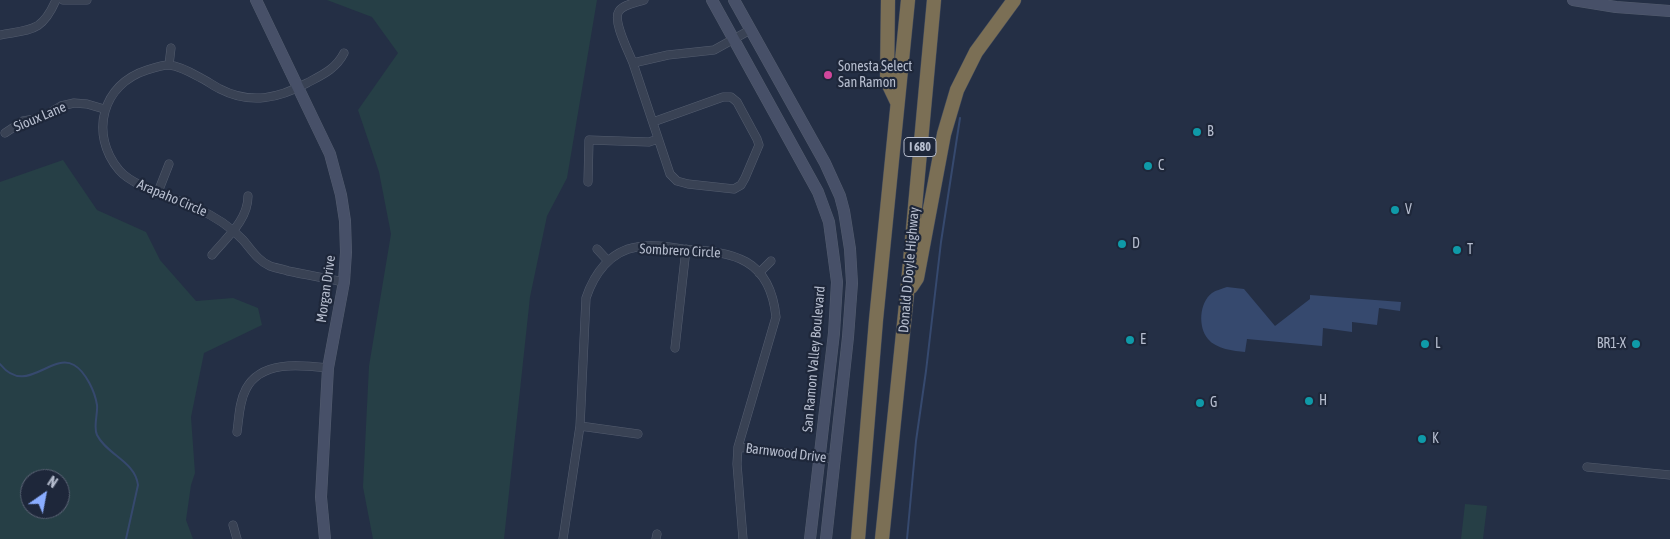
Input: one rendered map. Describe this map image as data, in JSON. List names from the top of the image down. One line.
{"streets":{"highway":["I 680","Donald D Doyle Highway"],"main road":["Morgan Drive","San Ramon Valley Boulevard"],"street":["Sioux Lane","Arapaho Circle","Sombrero Circle","Barnwood Drive"]},"crossings":[["Sioux Lane","Arapaho Circle"],["Arapaho Circle","Morgan Drive"],["Sombrero Circle","Barnwood Drive"],["San Ramon Valley Boulevard","Barnwood Drive"]],"places":["Sonesta Select San Ramon","B","C","V","D","T","E","L","BR1-X","H","G","K"],"north":"top right"}
